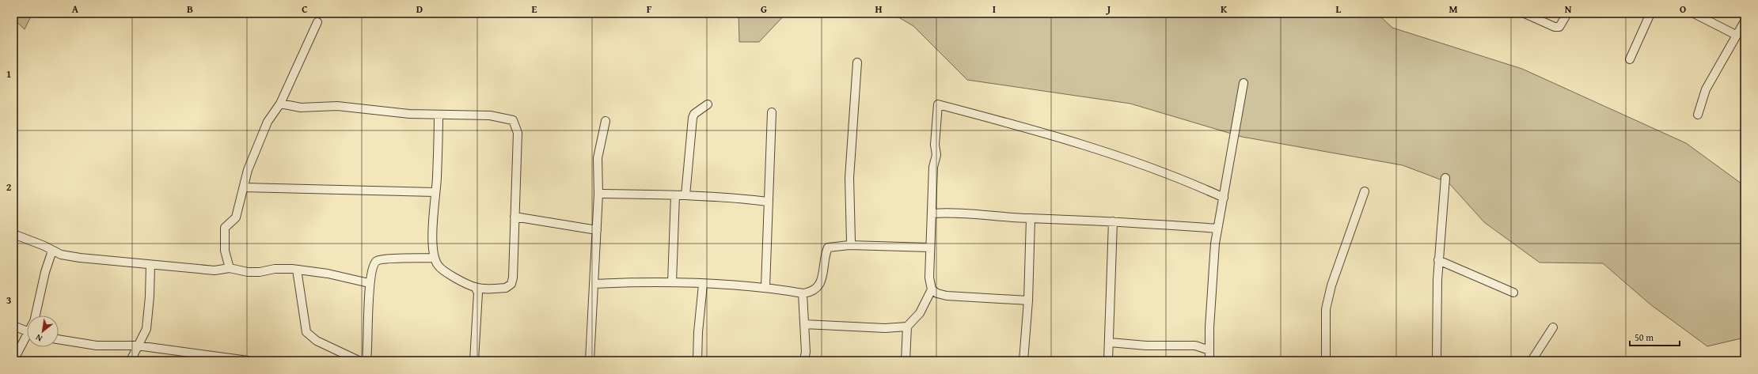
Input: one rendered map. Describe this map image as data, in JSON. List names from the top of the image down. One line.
{"scale_bar":"50 m","north":"bottom left","grid":{"columns":["A","B","C","D","E","F","G","H","I","J","K","L","M","N","O"],"rows":["1","2","3"]}}
